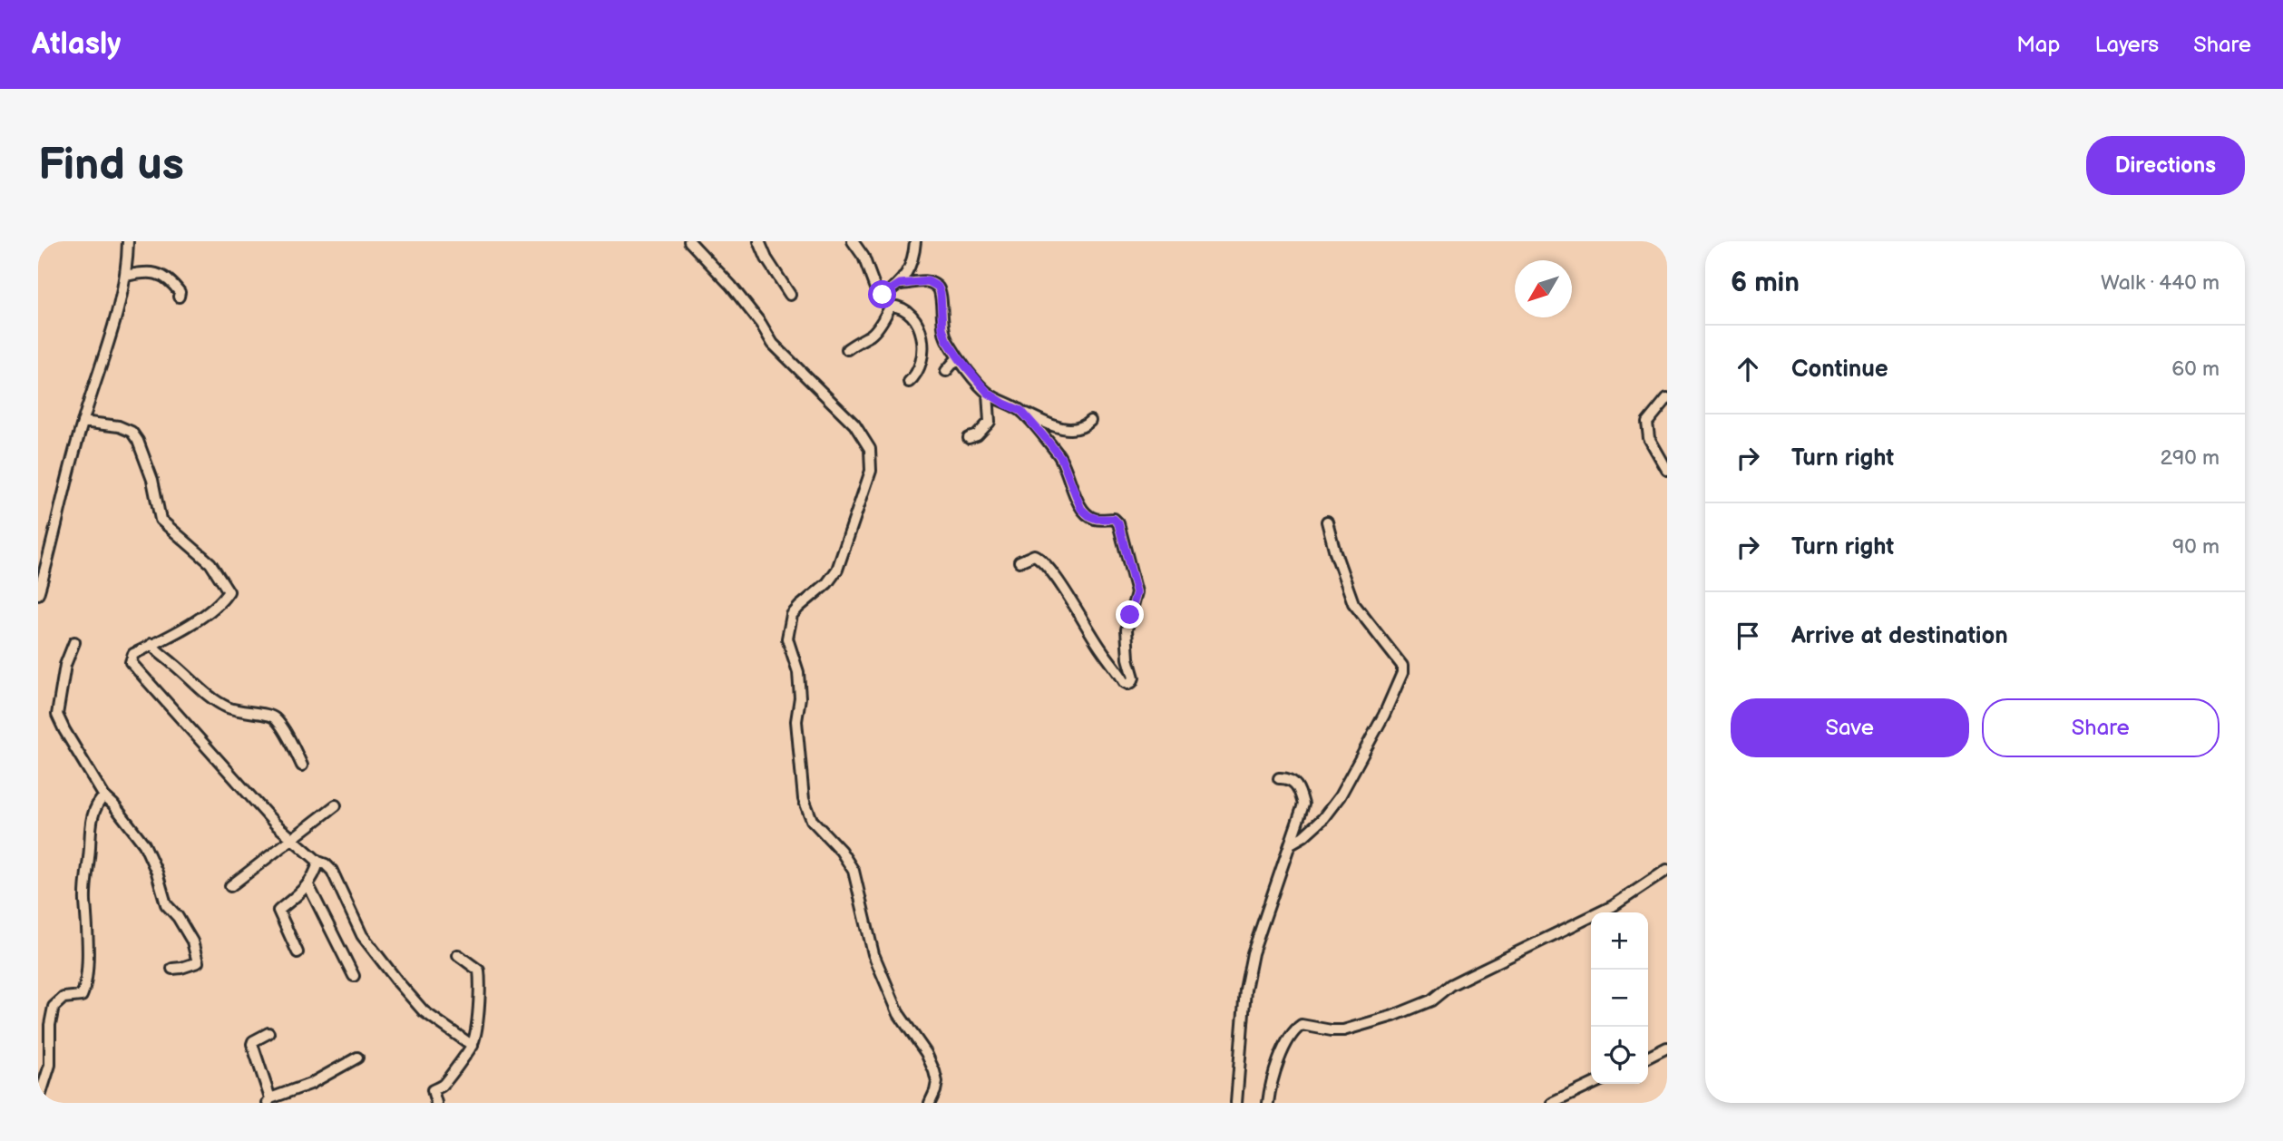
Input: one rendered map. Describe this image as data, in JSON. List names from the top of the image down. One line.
{"north":"bottom left","page":{"header":"Atlasly","nav":["Map","Layers","Share"],"buttons":["Directions",["Save","Share"]],"title":"Find us","heading":["6 min","Walk · 440 m"],"list":[["Continue","60 m"],["Turn right","290 m"],["Turn right","90 m"],"Arrive at destination"],"map_buttons":["+","−"]}}
